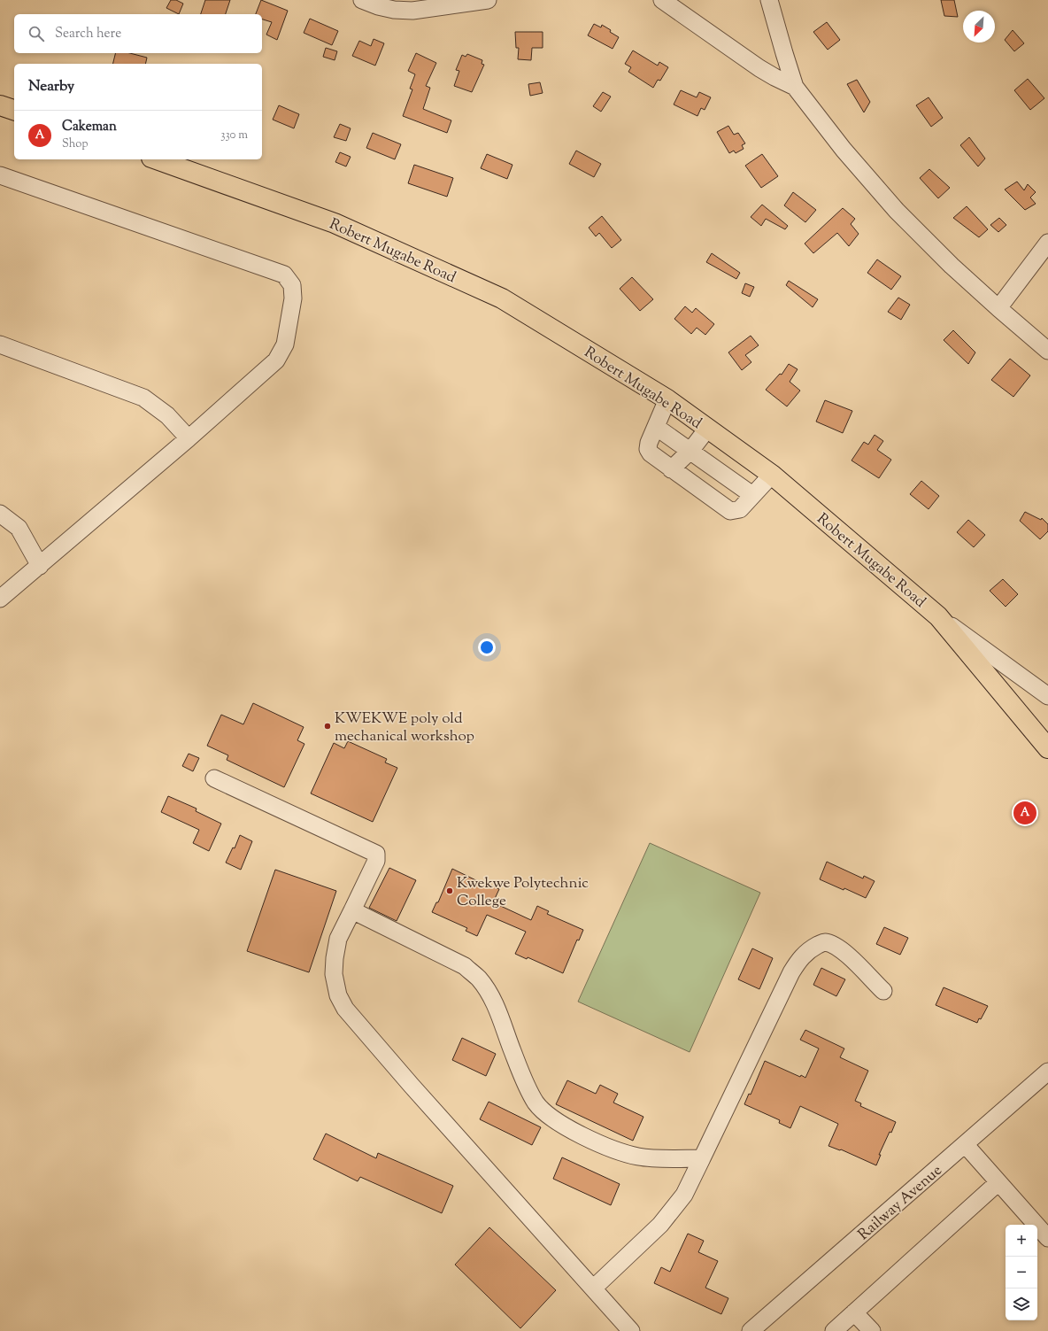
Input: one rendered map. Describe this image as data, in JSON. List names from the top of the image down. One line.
{"streets":{"main road":["Robert Mugabe Road"],"street":["Railway Avenue"]},"places":["KWEKWE poly old mechanical workshop","Kwekwe Polytechnic College"],"north":"bottom left","page":{"search":"Search here","heading":"Nearby","list":[{"mark":"A","name":"Cakeman","note":"Shop","value":"330 m"}],"pins":"A","map_buttons":["+","−"]}}
